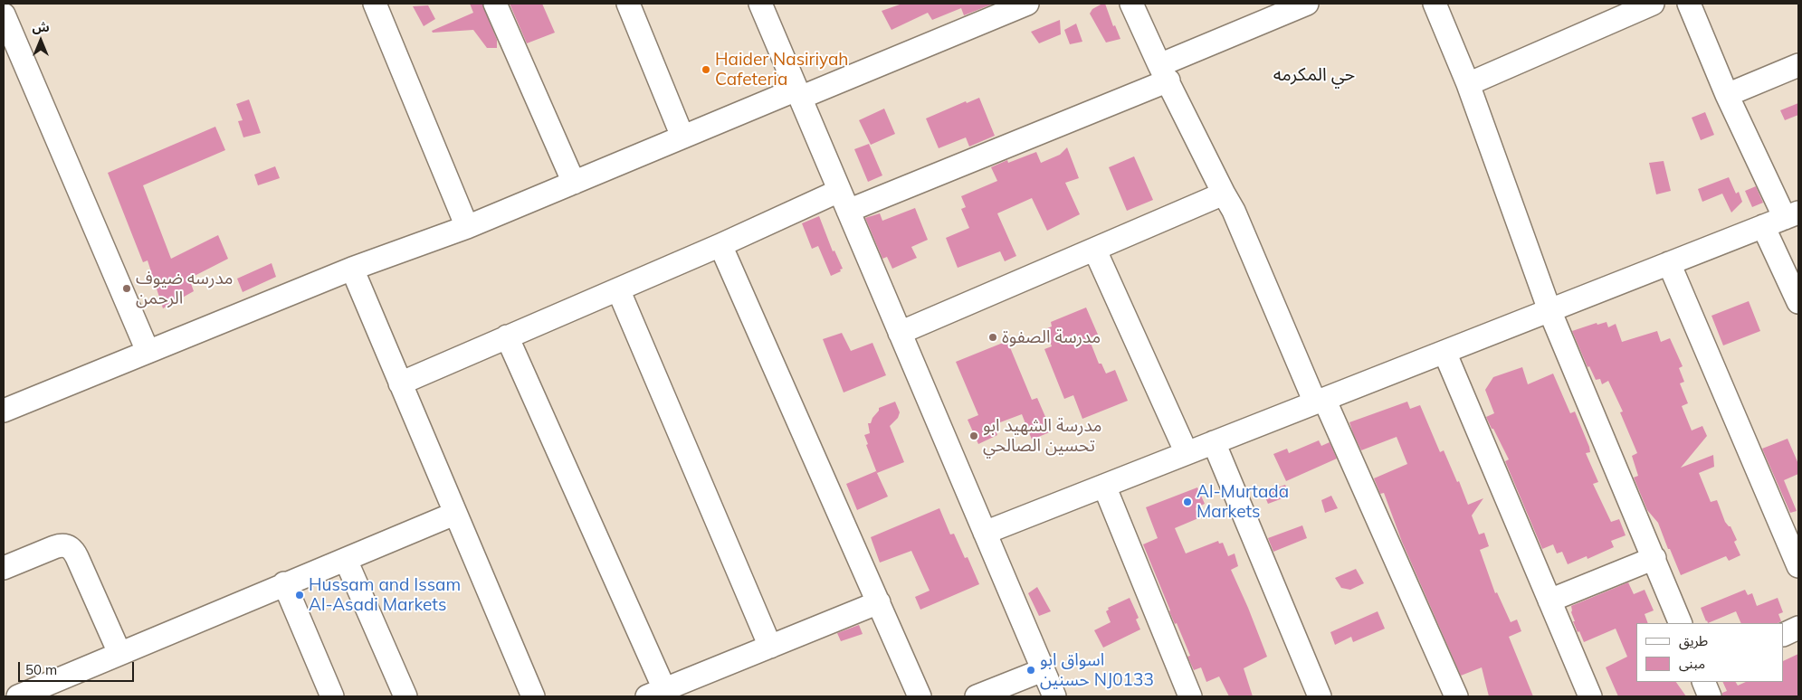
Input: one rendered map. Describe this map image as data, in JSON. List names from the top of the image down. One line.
{"districts":["حي المكرمه"],"places":["Haider Nasiriyah Cafeteria","مدرسه ضيوف الرحمن","مدرسة الصفوة","مدرسة الشهيد ابو تحسين الصالحي","Al-Murtada Markets","Hussam and Issam Al-Asadi Markets","اسواق ابو حسنين NJ0133"],"legend":["طريق","مبنى"],"scale_bar":"50 m","north":"top"}
